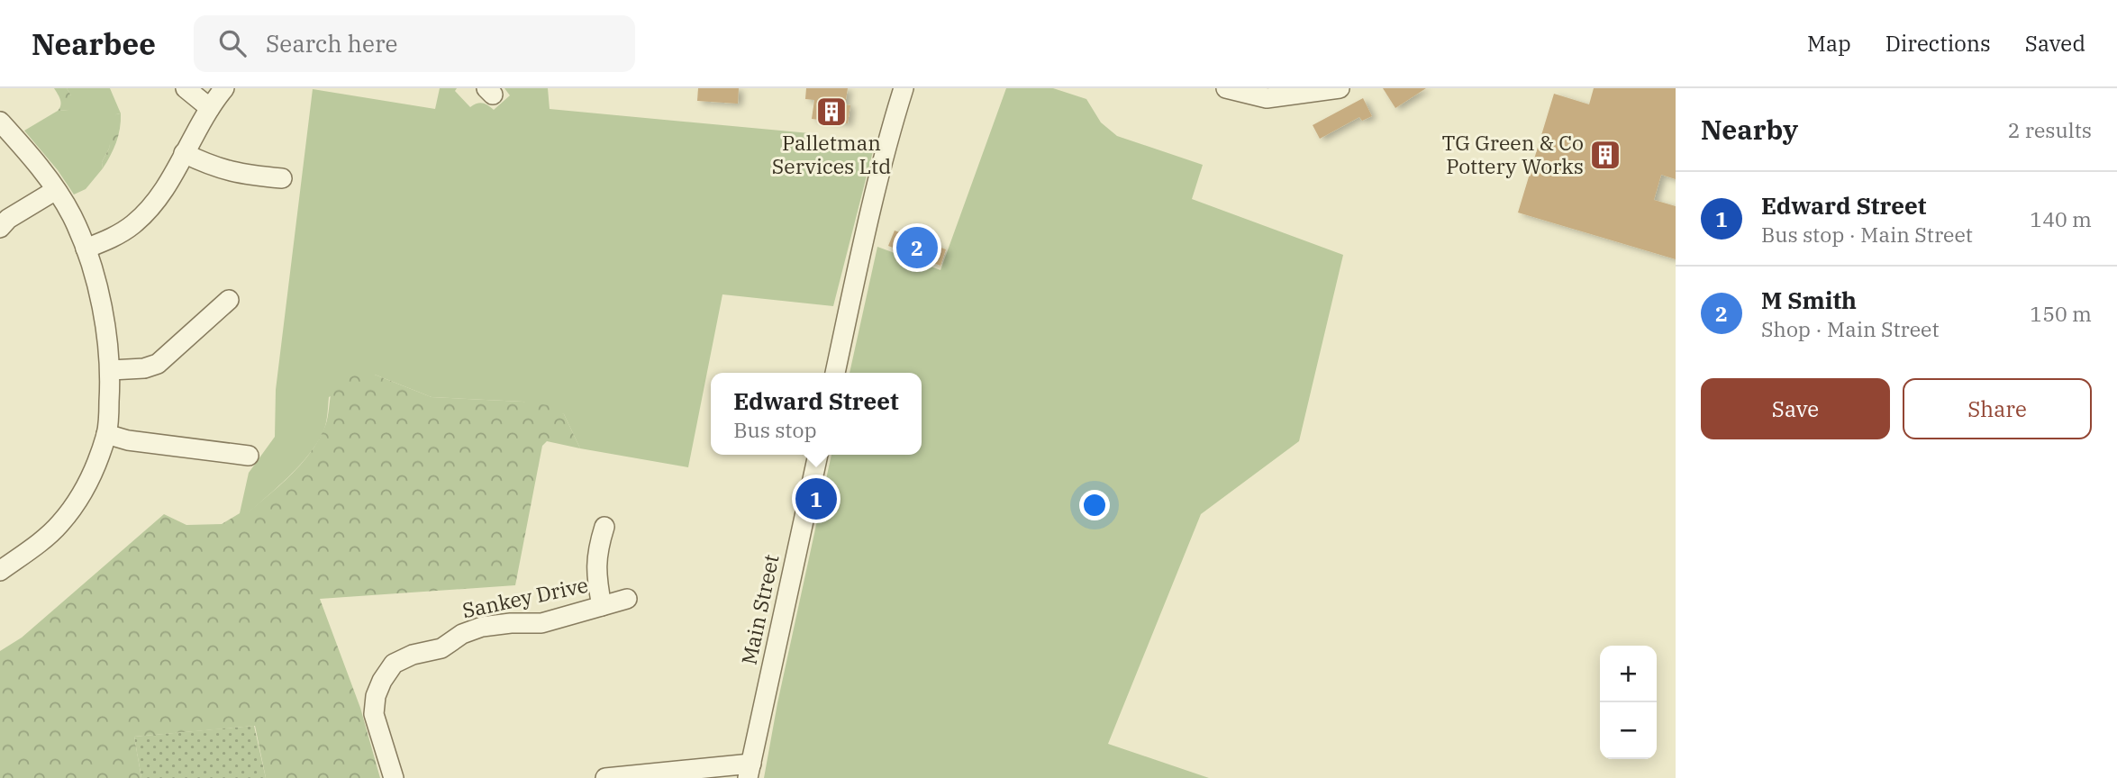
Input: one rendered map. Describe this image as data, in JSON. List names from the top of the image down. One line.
{"streets":{"street":["Sankey Drive","Main Street"]},"places":{"building":["Palletman Services Ltd","TG Green & Co Pottery Works"]},"page":{"header":"Nearbee","search":"Search here","nav":["Map","Directions","Saved"],"heading":["Nearby","2 results"],"list":[{"mark":"1","name":"Edward Street","note":"Bus stop · Main Street","value":"140 m"},{"mark":"2","name":"M Smith","note":"Shop · Main Street","value":"150 m"}],"pins":["2","1"],"buttons":["Save","Share"],"popup":["Edward Street","Bus stop"],"map_buttons":["+","−"]}}
